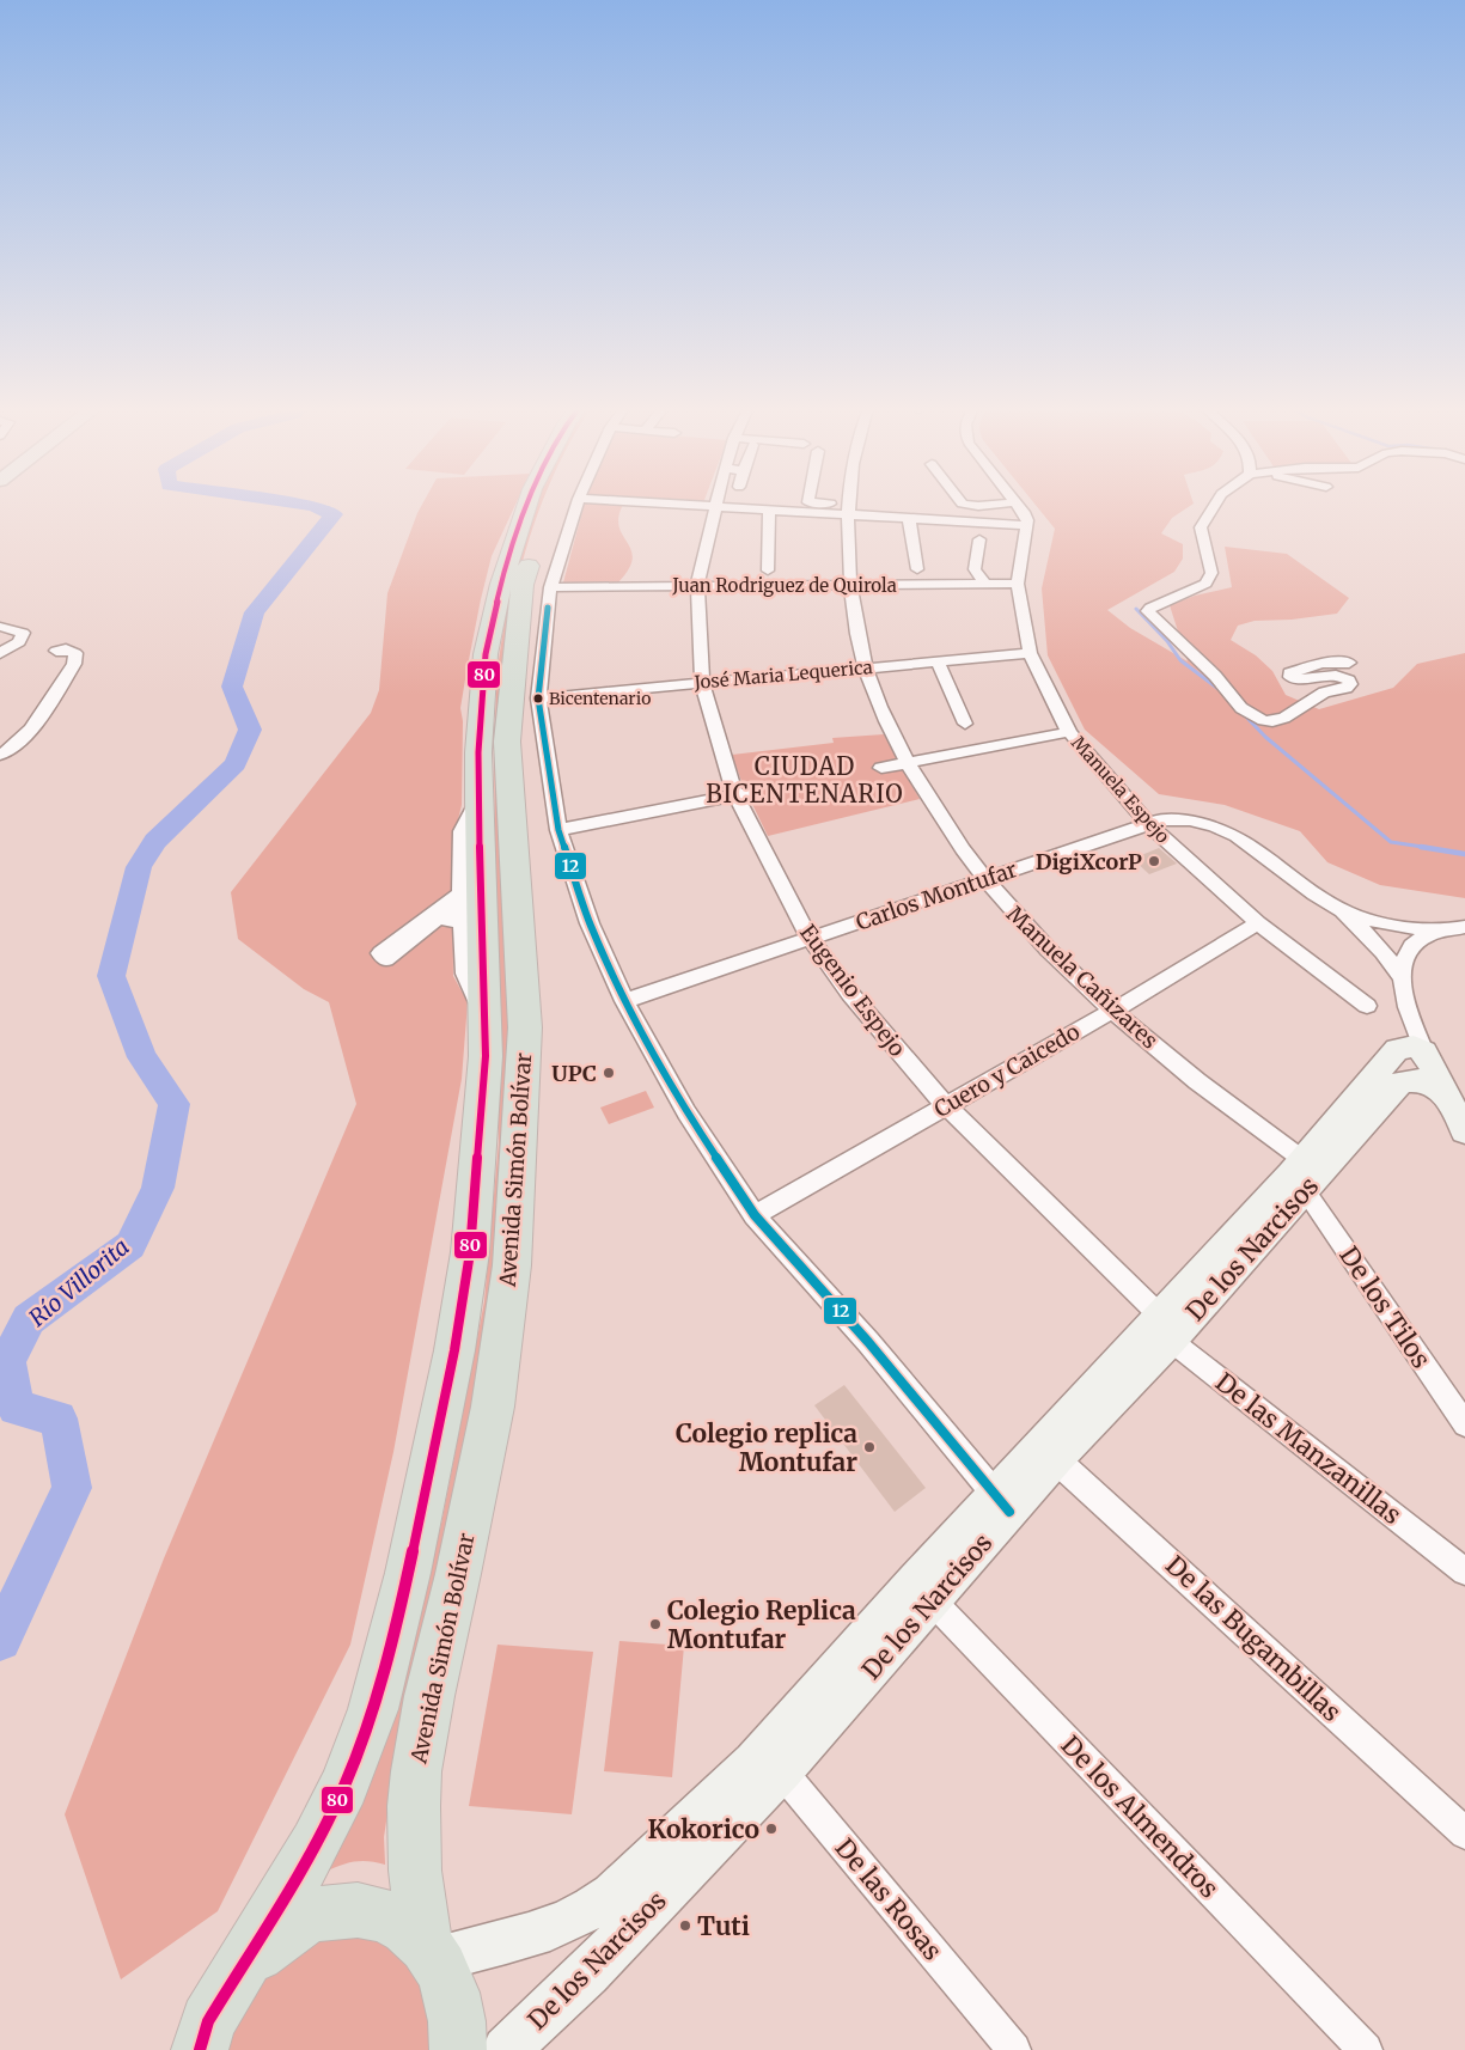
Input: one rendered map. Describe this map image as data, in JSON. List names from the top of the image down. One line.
{"streets":{"highway":["Avenida Simón Bolívar"],"street":["Juan Rodriguez de Quirola","José Maria Lequerica","Manuela Espejo","Carlos Montufar","Manuela Cañizares","Eugenio Espejo","Cuero y Caicedo","De los Narcisos","De los Tilos","De las Manzanillas","De las Bugambillas","De los Almendros","De las Rosas"]},"crossings":[["Juan Rodriguez de Quirola","Manuela Espejo"],["Juan Rodriguez de Quirola","Manuela Cañizares"],["Juan Rodriguez de Quirola","Eugenio Espejo"],["José Maria Lequerica","Manuela Espejo"],["José Maria Lequerica","Manuela Cañizares"],["José Maria Lequerica","Eugenio Espejo"],["Manuela Espejo","Carlos Montufar"],["Manuela Espejo","Cuero y Caicedo"],["Carlos Montufar","Manuela Cañizares"],["Carlos Montufar","Eugenio Espejo"],["Manuela Cañizares","Cuero y Caicedo"],["Manuela Cañizares","De los Narcisos"],["Manuela Cañizares","De los Tilos"],["Eugenio Espejo","Cuero y Caicedo"],["Eugenio Espejo","De los Narcisos"],["Eugenio Espejo","De las Manzanillas"],["Avenida Simón Bolívar","De los Narcisos"],["De los Narcisos","De los Tilos"],["De los Narcisos","De las Manzanillas"],["De los Narcisos","De las Bugambillas"],["De los Narcisos","De los Almendros"],["De los Narcisos","De las Rosas"]],"districts":["CIUDAD BICENTENARIO"],"water":["Río Villorita"],"places":["Bicentenario","DigiXcorP","UPC","Colegio replica Montufar","Colegio Replica Montufar","Kokorico","Tuti"],"lines":["transit line 80","transit line 12"]}
